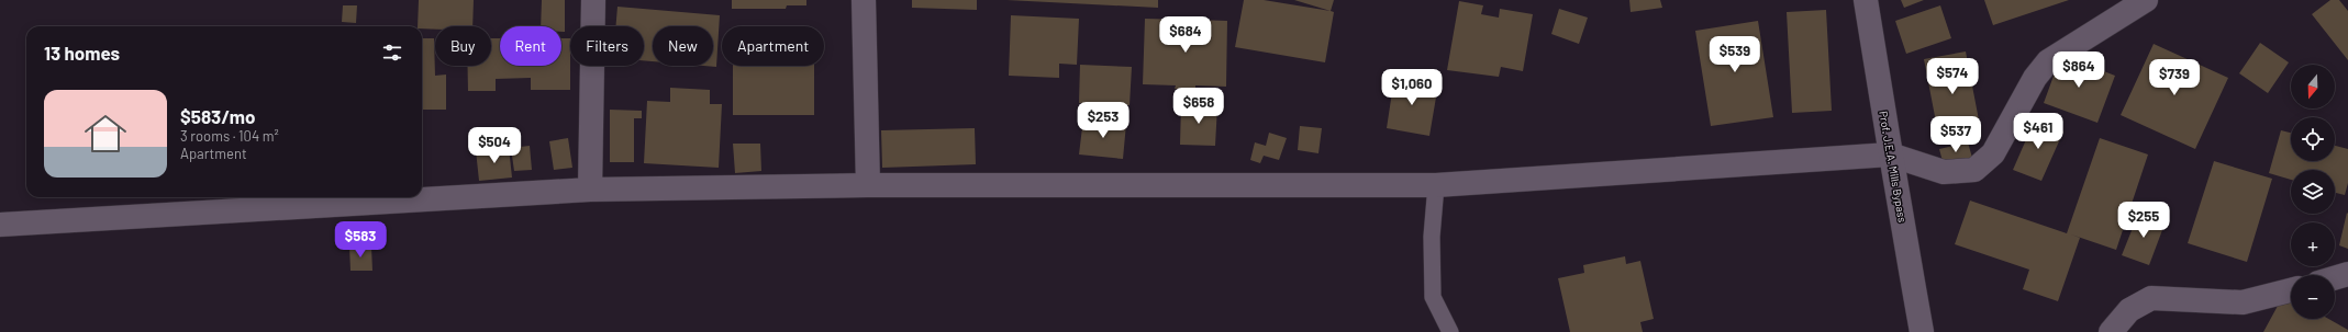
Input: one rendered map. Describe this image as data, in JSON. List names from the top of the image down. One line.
{"streets":{"street":["Prof. J.E.A. Mills Bypass"]},"north":"bottom","page":{"price":["$684","$539","$864","$574","$739","$1,060","$658","$253","$461","$537","$504","$255","$583"],"chip":["Buy","Rent","Filters","New","Apartment"],"heading":"13 homes","map_buttons":["+","−"],"list":[{"name":"$583/mo","note":"3 rooms · 104 m² · Apartment"}]}}
